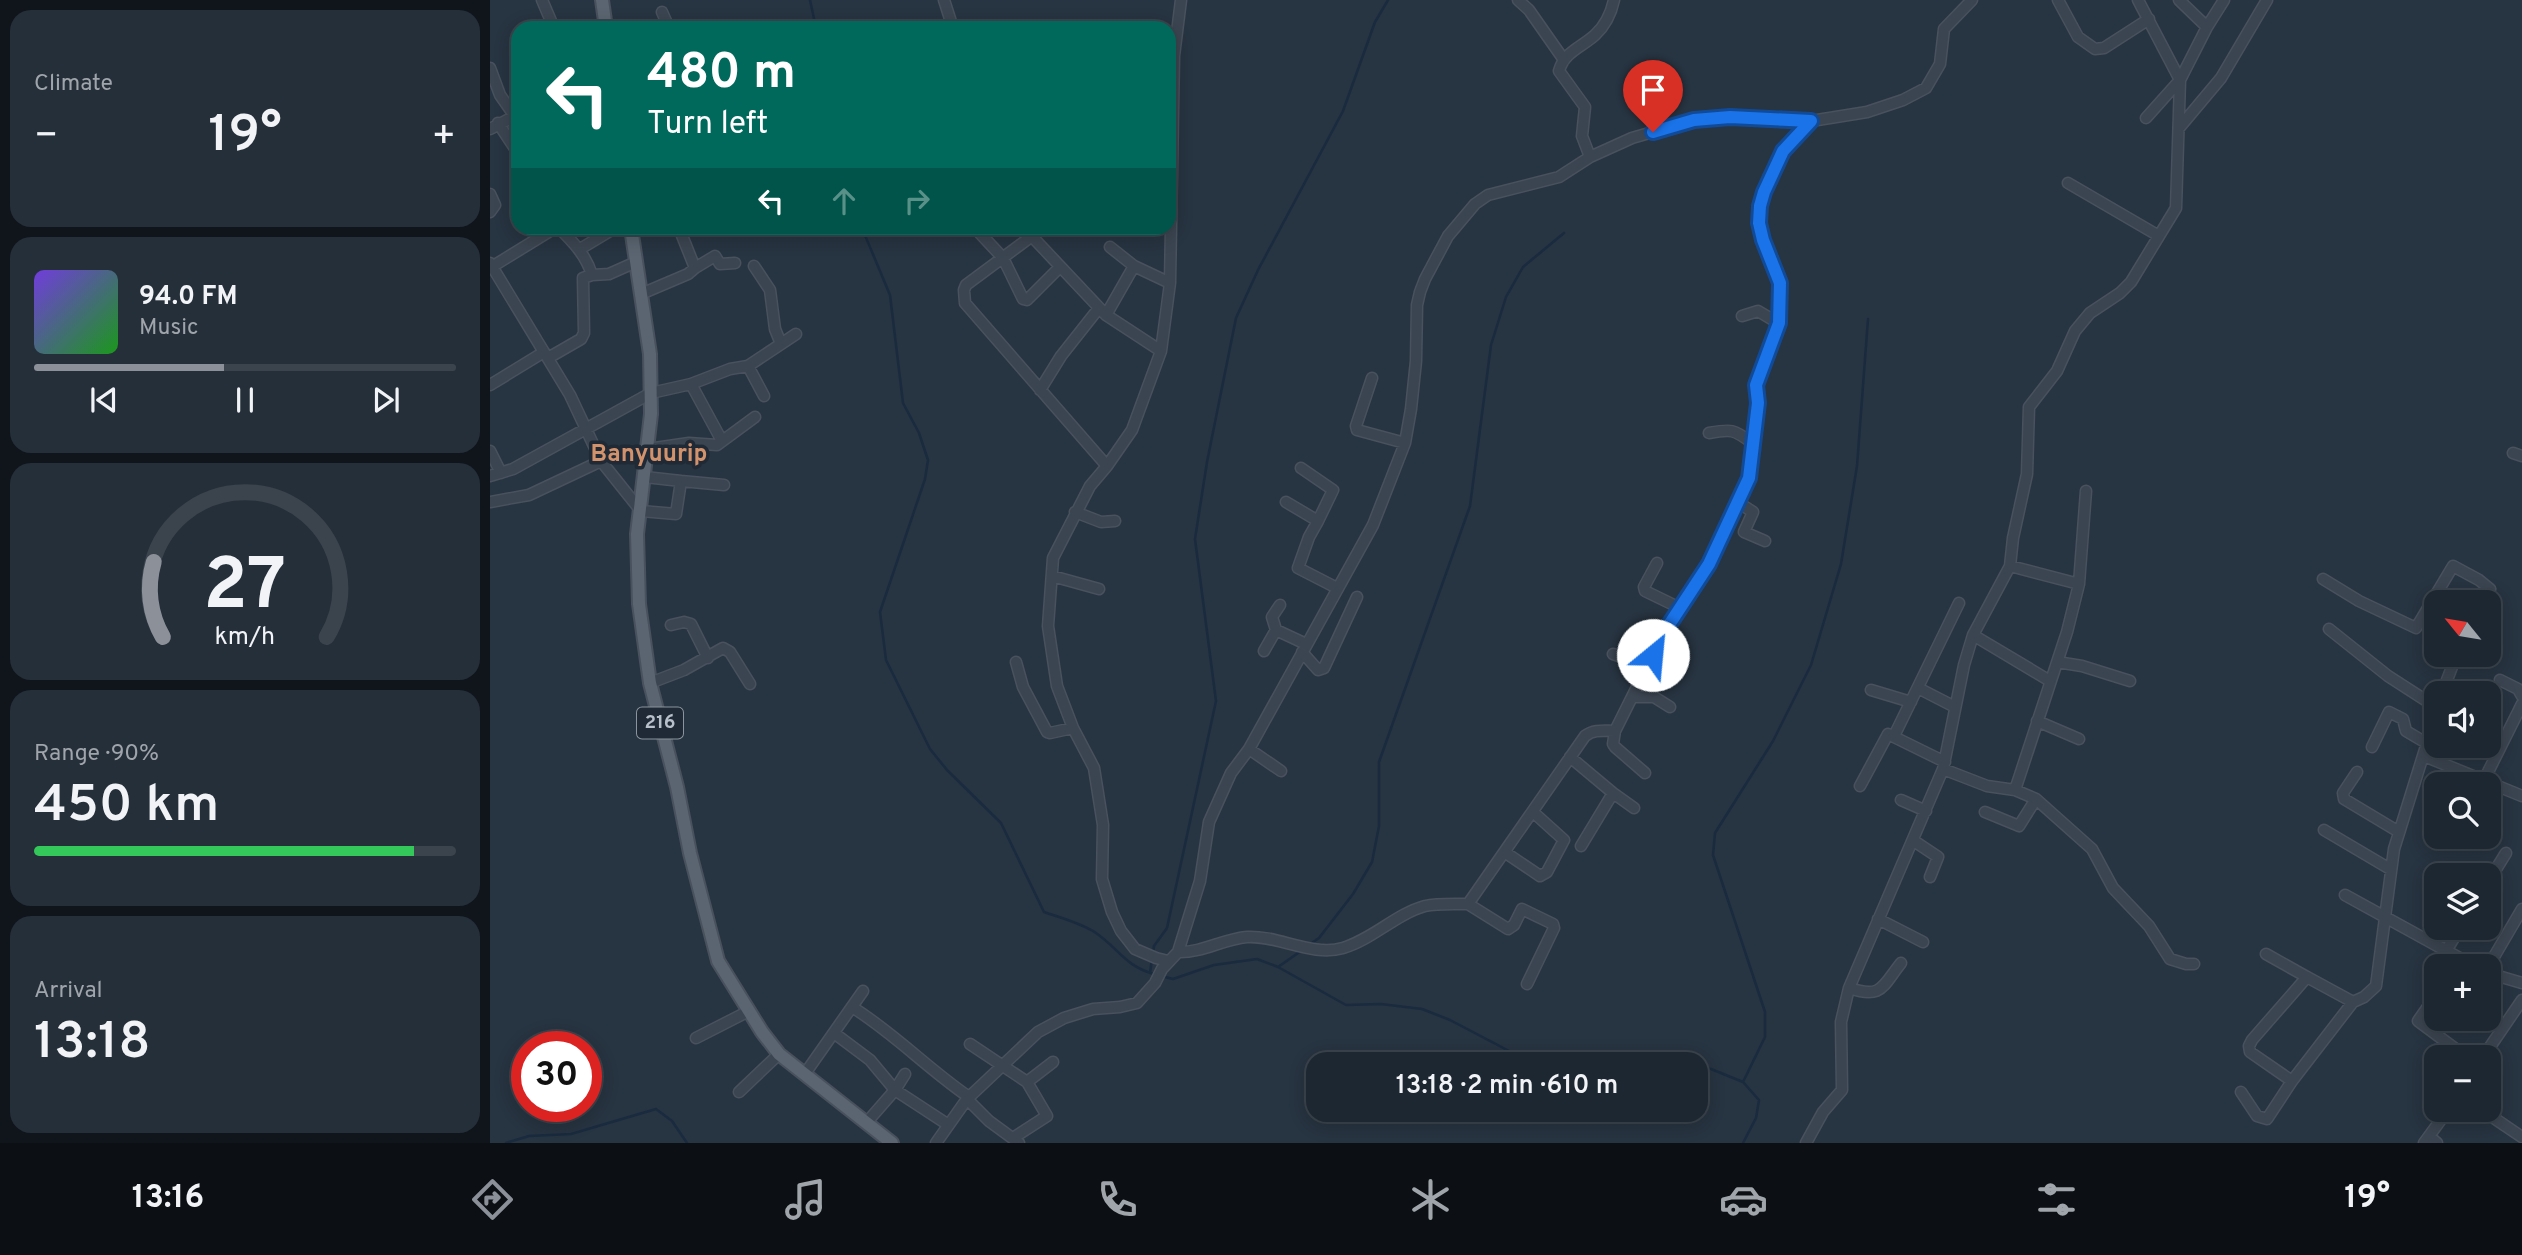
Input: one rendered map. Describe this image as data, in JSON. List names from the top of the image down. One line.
{"streets":{"main road":["216"]},"districts":["Banyuurip"],"north":"top left","page":{"tile":["Climate",["Range · 90%","450 km"],["Arrival","13:18"]],"turn":["480 m","Turn left"],"heat":["−","19°","+"],"song":["94.0 FM","Music"],"map_buttons":["+","−"],"limit":"30","trip":"13:18 · 2 min · 610 m","tabs":["13:16","19°"],"gauge":["27","km/h"]}}
